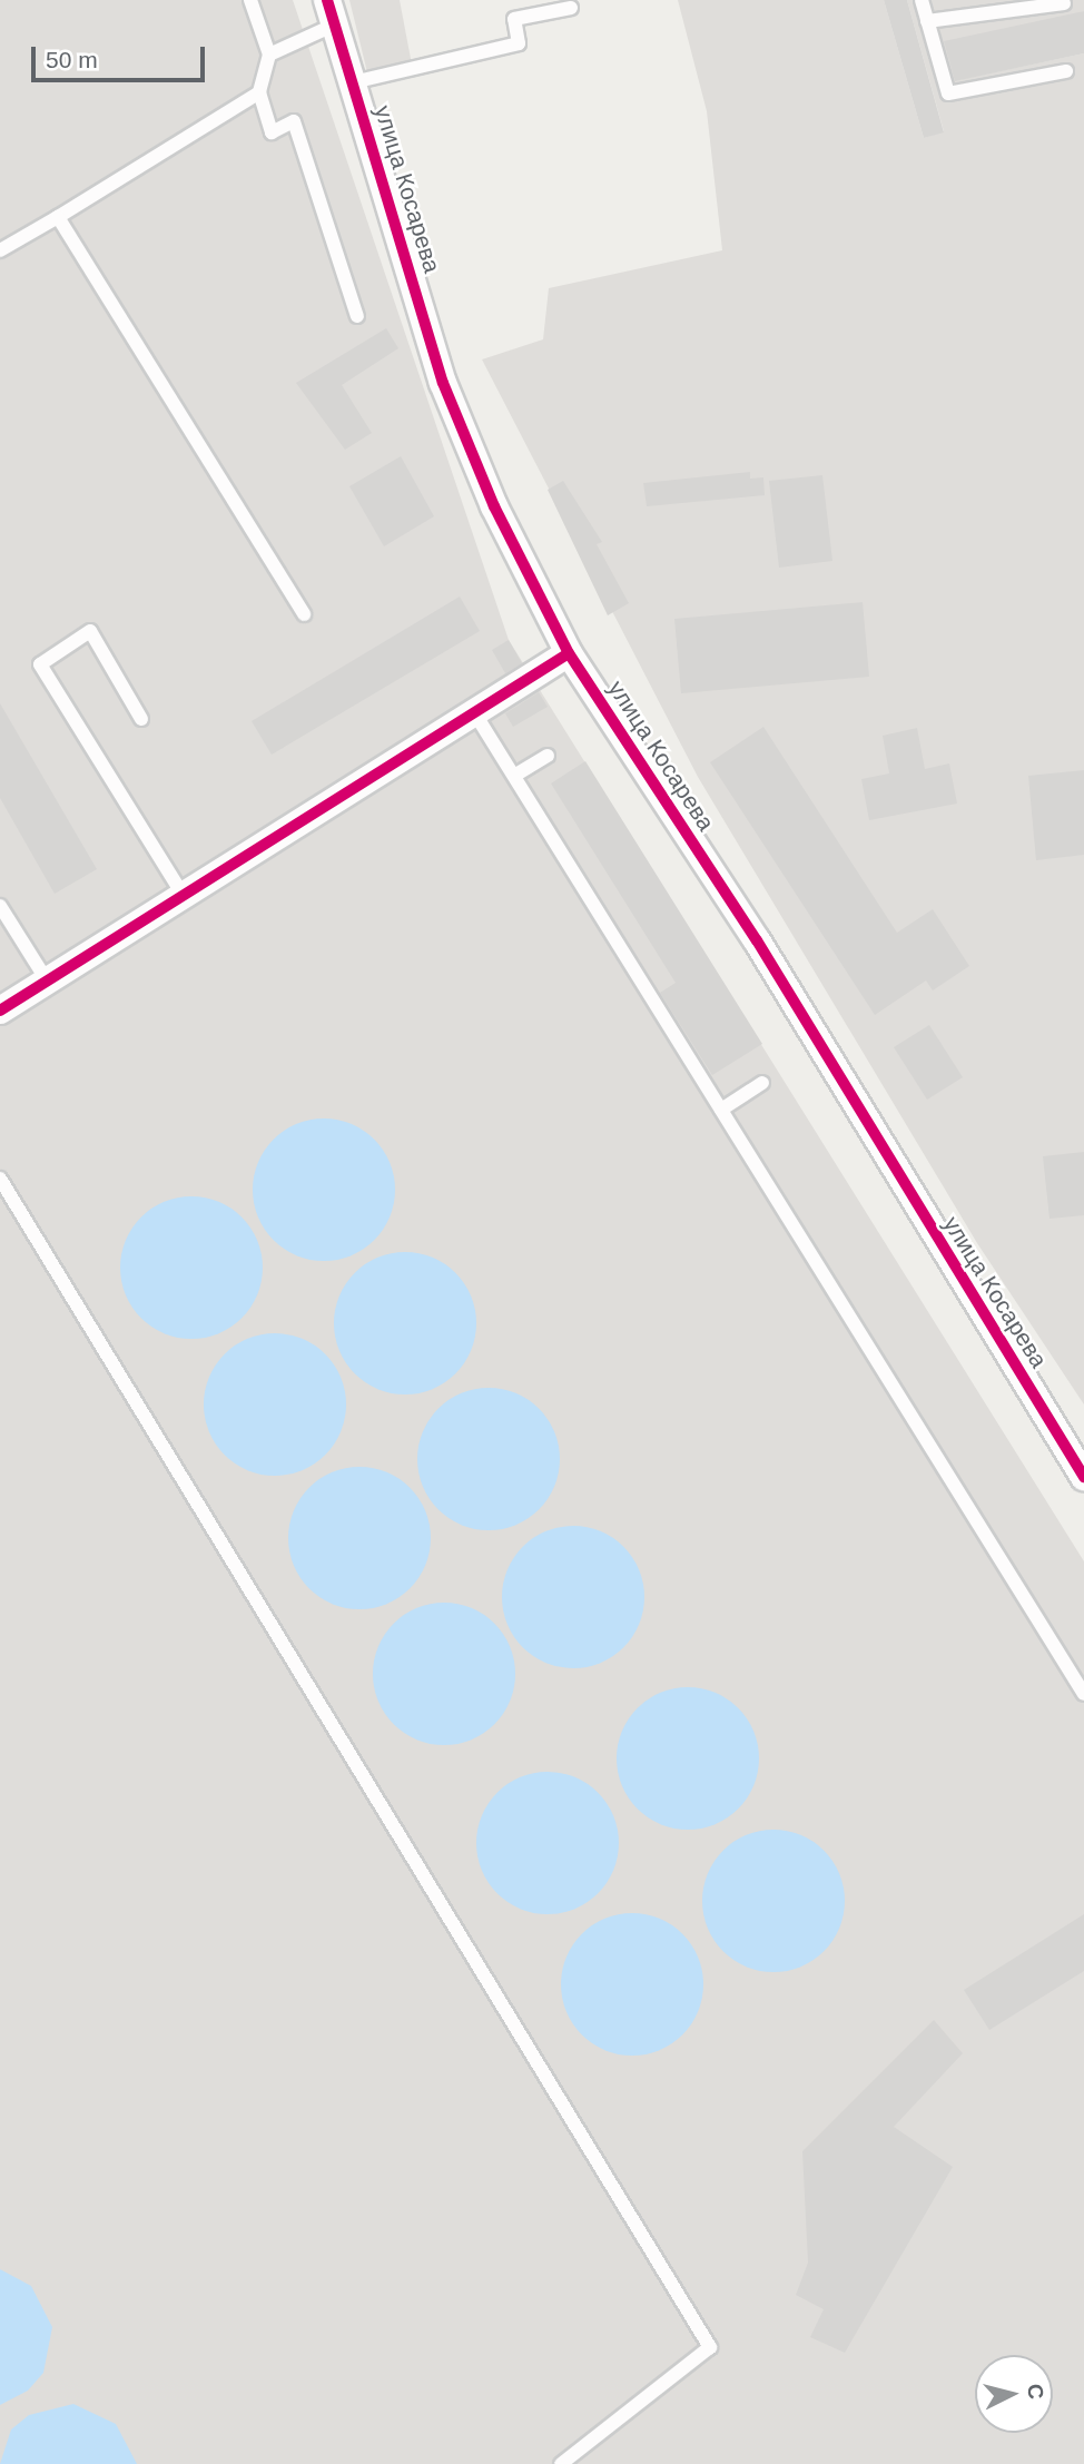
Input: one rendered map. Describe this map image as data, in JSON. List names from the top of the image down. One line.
{"streets":{"street":["улица Косарева"]},"scale_bar":"50 m","north":"right"}
